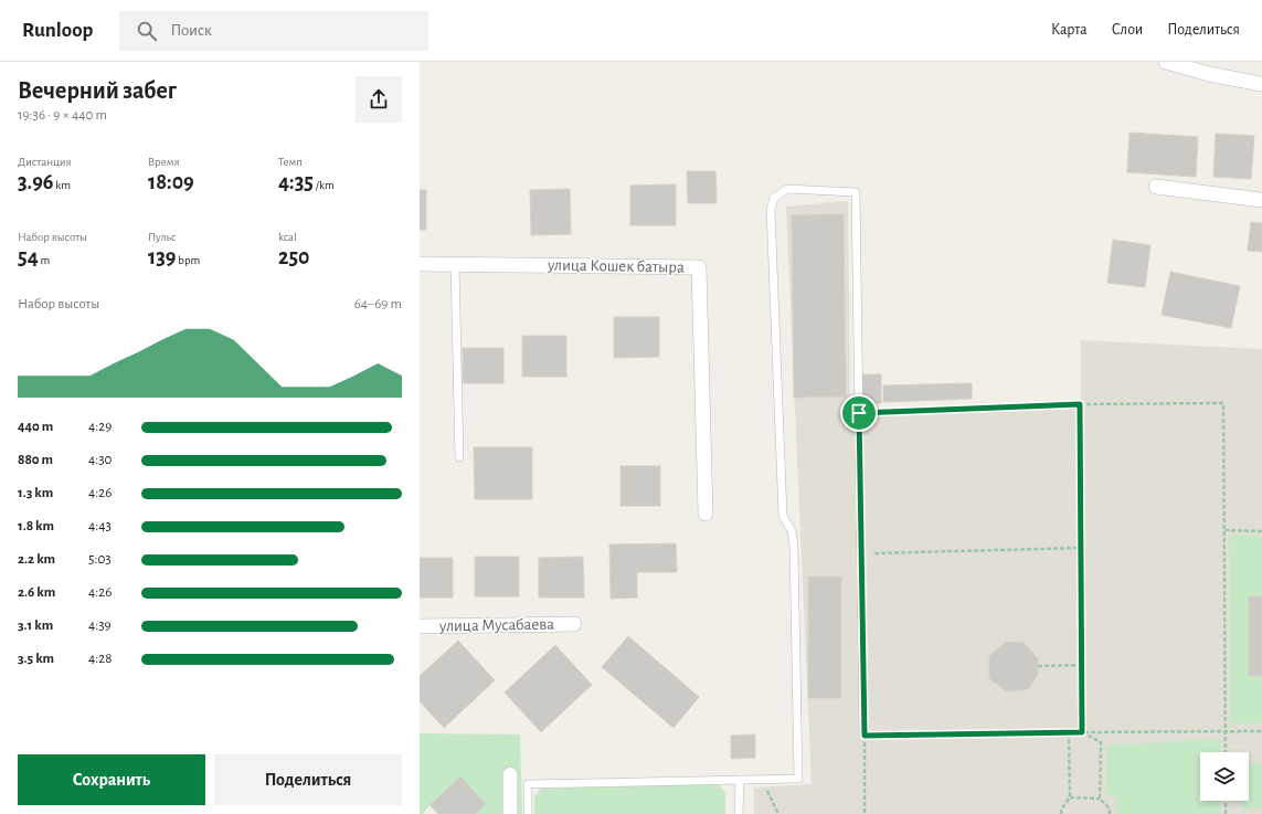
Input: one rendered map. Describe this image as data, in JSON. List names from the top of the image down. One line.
{"streets":{"street":["улица Кошек батыра","улица Мусабаева"]},"page":{"header":"Runloop","search":"Поиск","nav":["Карта","Слои","Поделиться"],"heading":["Вечерний забег","19:36 · 9 × 440 m"],"stats":[["Дистанция","3.96 km"],["Время","18:09"],["Темп","4:35 /km"],["Набор высоты","54 m"],["Пульс","139 bpm"],["kcal","250"]],"chart":["Набор высоты","64–69 m"],"list":[{"name":"440 m","note":"4:29"},{"name":"880 m","note":"4:30"},{"name":"1.3 km","note":"4:26"},{"name":"1.8 km","note":"4:43"},{"name":"2.2 km","note":"5:03"},{"name":"2.6 km","note":"4:26"},{"name":"3.1 km","note":"4:39"},{"name":"3.5 km","note":"4:28"}],"buttons":["Сохранить","Поделиться"]}}
